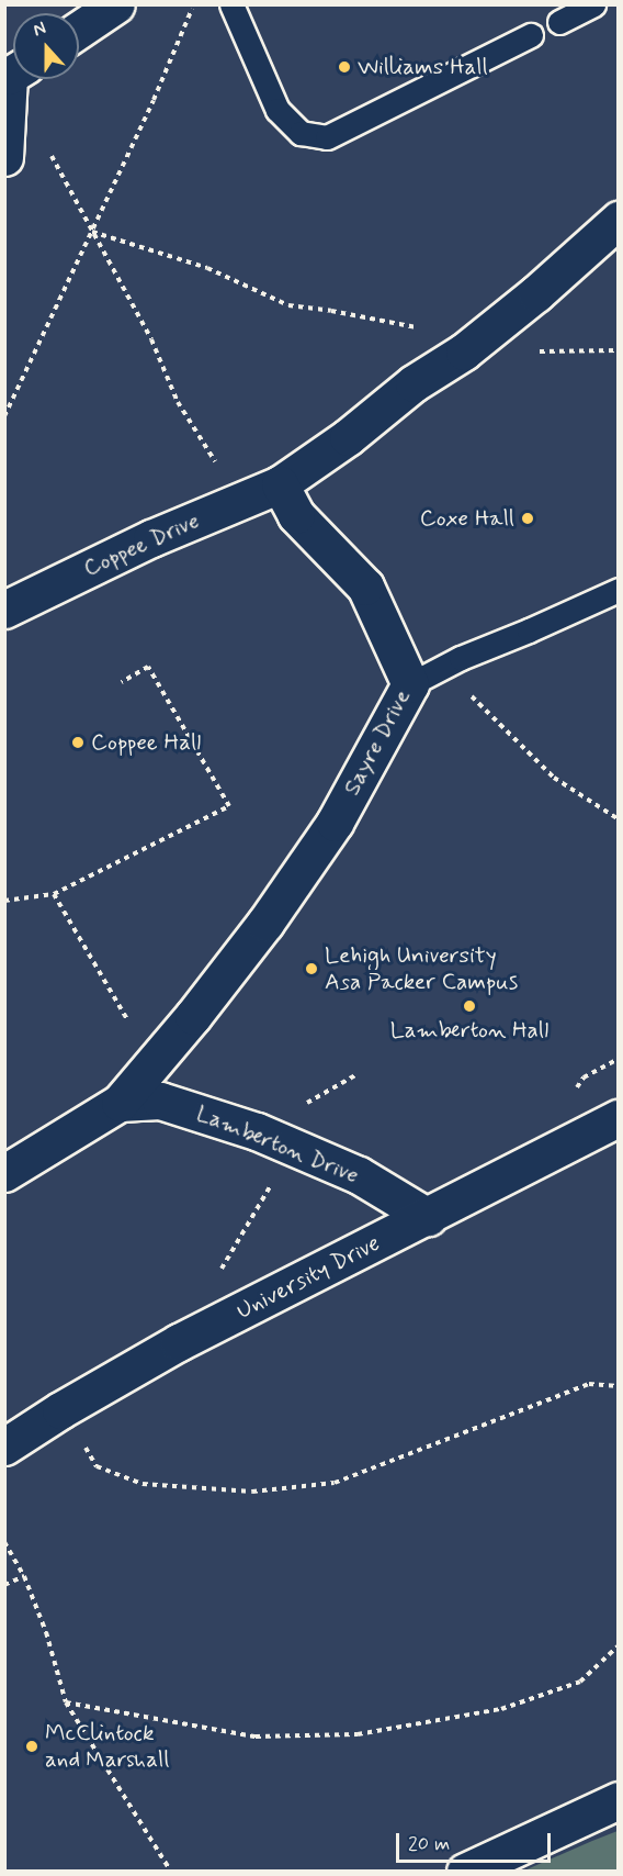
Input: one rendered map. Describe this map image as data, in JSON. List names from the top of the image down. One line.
{"streets":{"street":["Coppee Drive","Sayre Drive","Lamberton Drive","University Drive"]},"crossings":[["Coppee Drive","Sayre Drive"],["Sayre Drive","Lamberton Drive"],["Lamberton Drive","University Drive"]],"places":["Williams Hall","Coxe Hall","Coppee Hall","Lehigh University Asa Packer Campus","Lamberton Hall","McClintock and Marshall"],"scale_bar":"20 m","north":"top"}
